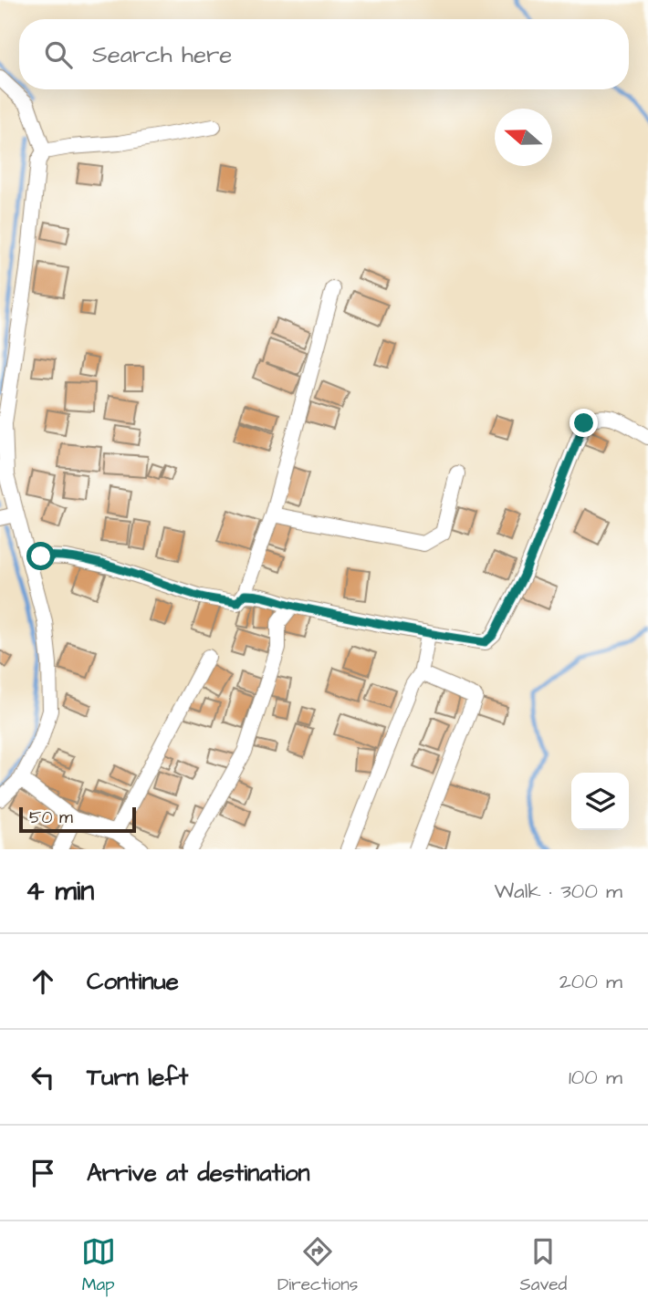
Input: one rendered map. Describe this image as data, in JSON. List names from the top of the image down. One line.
{"scale_bar":"50 m","north":"left","page":{"search":"Search here","scale":"50 m","heading":["4 min","Walk · 300 m"],"list":[["Continue","200 m"],["Turn left","100 m"],"Arrive at destination"],"nav":["Map","Directions","Saved"]}}
